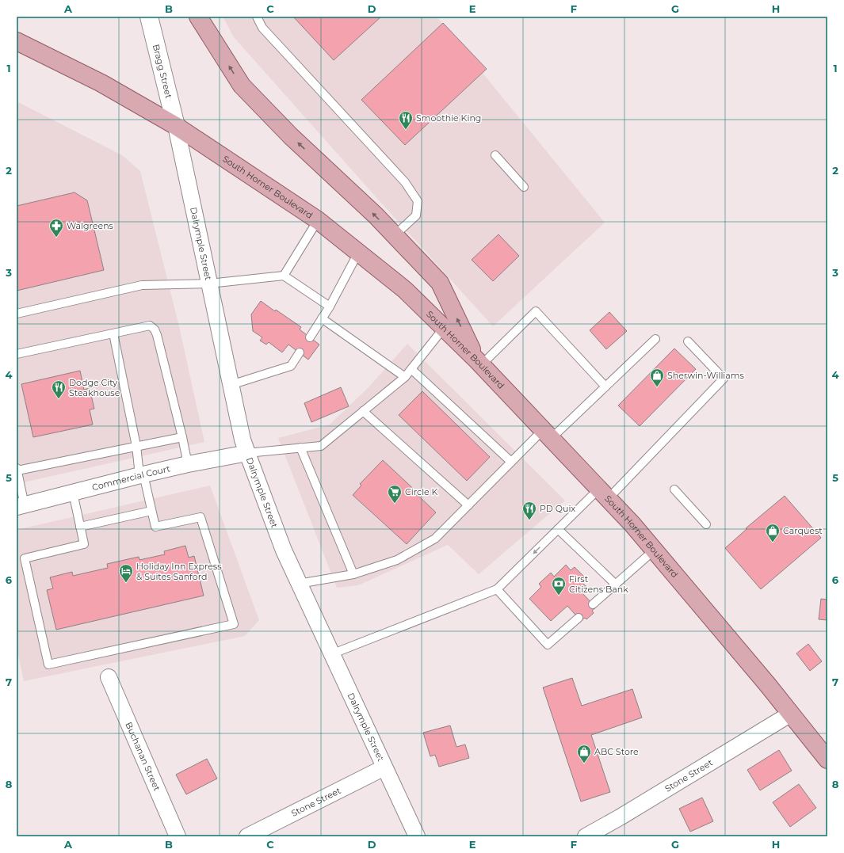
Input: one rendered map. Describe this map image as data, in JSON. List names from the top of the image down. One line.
{"streets":{"main road":["South Horner Boulevard"],"street":["Bragg Street","Dalrymple Street","Commercial Court","Buchanan Street","Stone Street"]},"crossings":[["Bragg Street","South Horner Boulevard"],["Bragg Street","Dalrymple Street"],["South Horner Boulevard","Dalrymple Street"],["South Horner Boulevard","Stone Street"],["Dalrymple Street","Commercial Court"],["Dalrymple Street","Stone Street"]],"places":{"restaurant":["Smoothie King","Dodge City Steakhouse","PD Quix"],"pharmacy":["Walgreens"],"shop":["Sherwin-Williams","Carquest","ABC Store"],"supermarket":["Circle K"],"hotel":["Holiday Inn Express & Suites Sanford"],"bank":["First Citizens Bank"]},"grid":{"columns":["A","B","C","D","E","F","G","H"],"rows":["1","2","3","4","5","6","7","8"]}}
